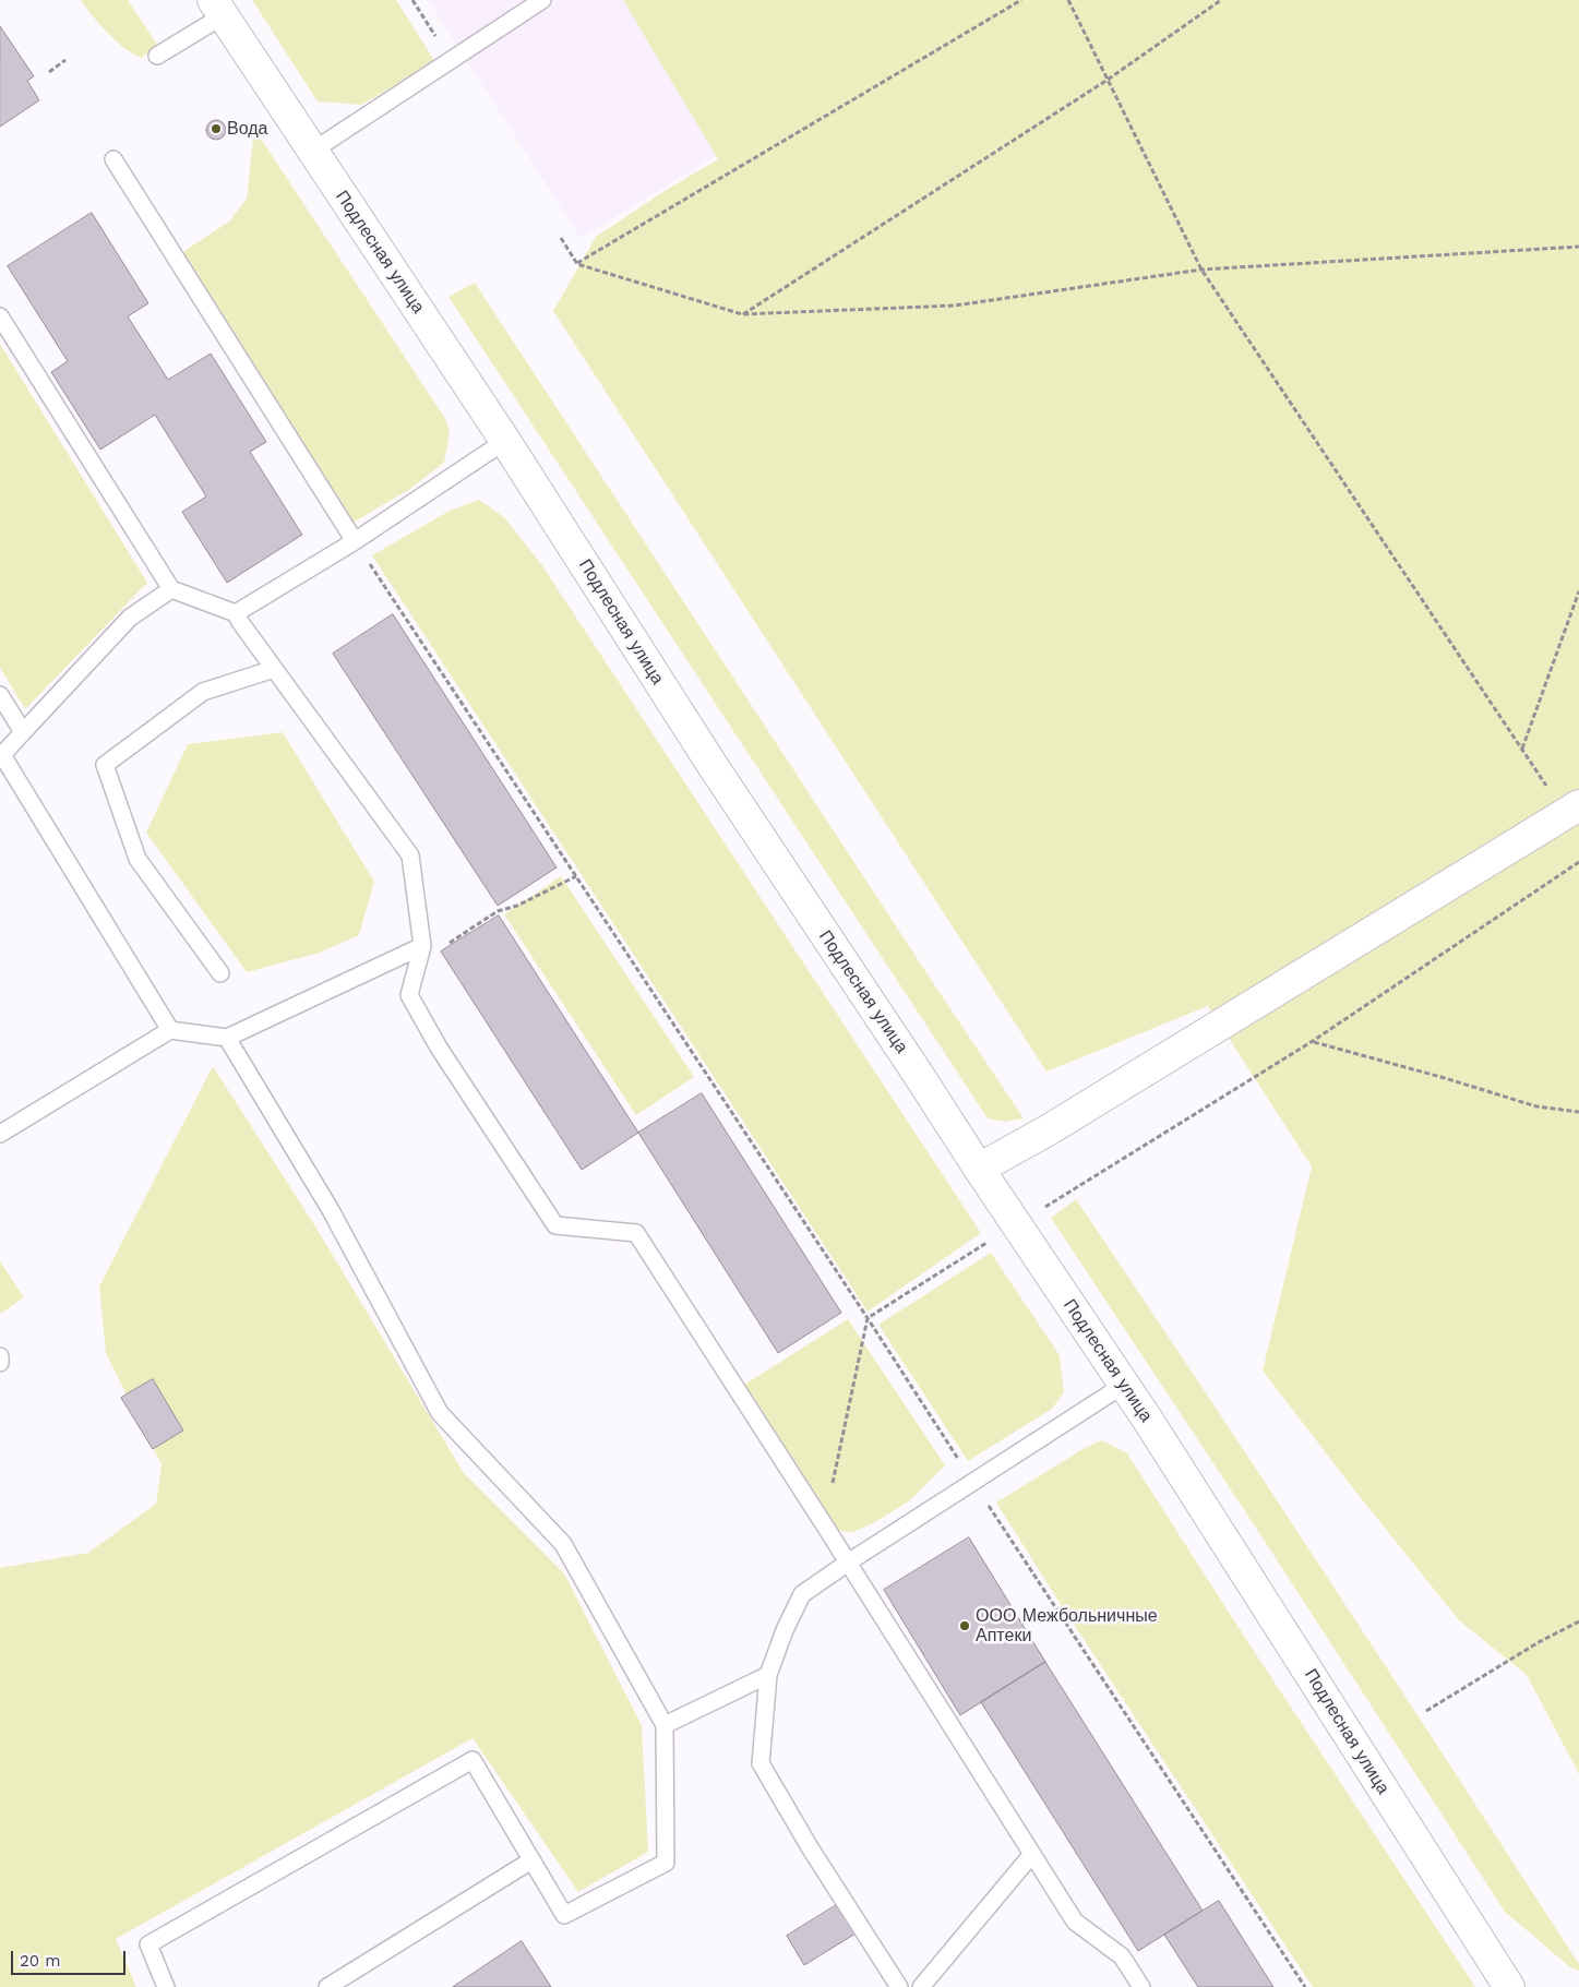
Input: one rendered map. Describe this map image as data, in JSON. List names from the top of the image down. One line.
{"streets":{"main road":["Подлесная улица"]},"places":["Вода","ООО Межбольничные Аптеки"],"scale_bar":"20 m"}
